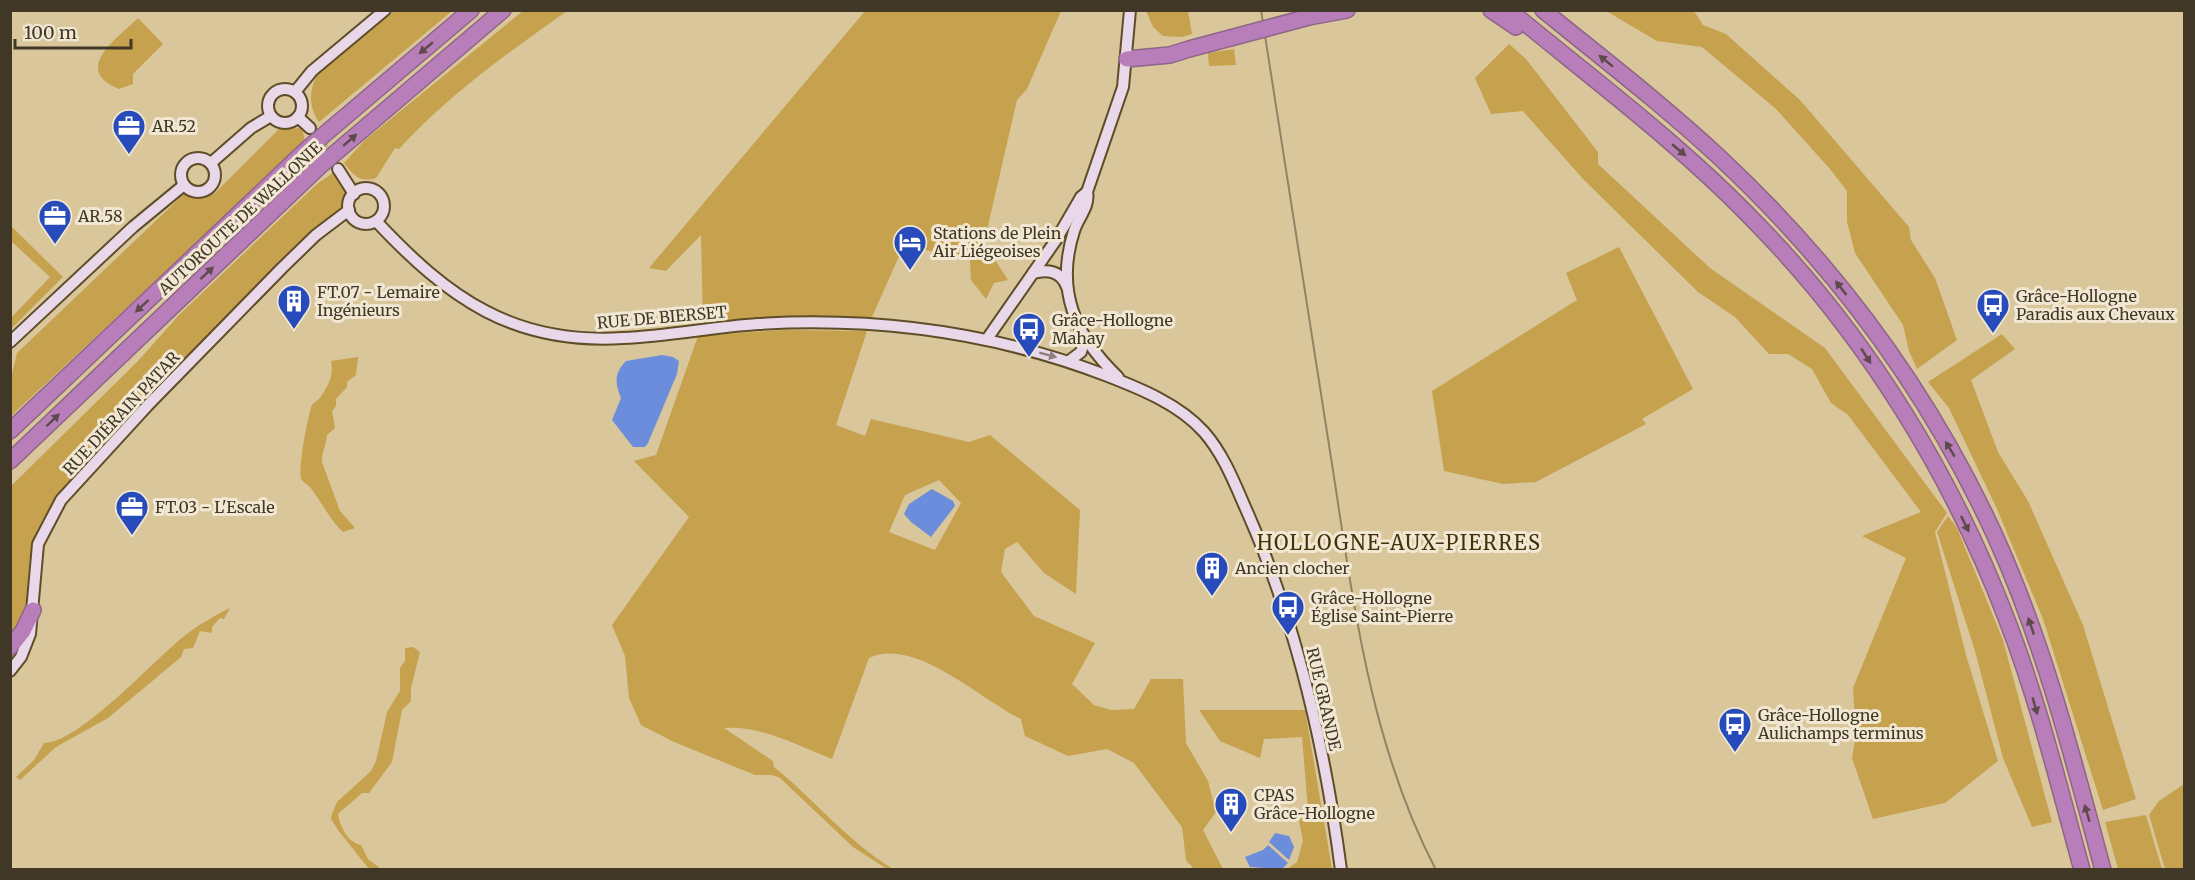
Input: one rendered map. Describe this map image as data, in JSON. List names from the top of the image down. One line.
{"streets":{"highway":["AUTOROUTE DE WALLONIE"],"street":["RUE DE BIERSET","RUE DIÉRAIN PATAR","RUE GRANDE"]},"crossings":[["RUE DE BIERSET","RUE DIÉRAIN PATAR"],["RUE DE BIERSET","RUE GRANDE"]],"districts":["HOLLOGNE-AUX-PIERRES"],"places":{"office":["AR.52","AR.58","FT.03 - L'Escale"],"hotel":["Stations de Plein Air Liégeoises"],"building":["FT.07 - Lemaire Ingénieurs","Ancien clocher","CPAS Grâce-Hollogne"],"bus stop":["Grâce-Hollogne Paradis aux Chevaux","Grâce-Hollogne Mahay","Grâce-Hollogne Église Saint-Pierre","Grâce-Hollogne Aulichamps terminus"]},"scale_bar":"100 m"}
